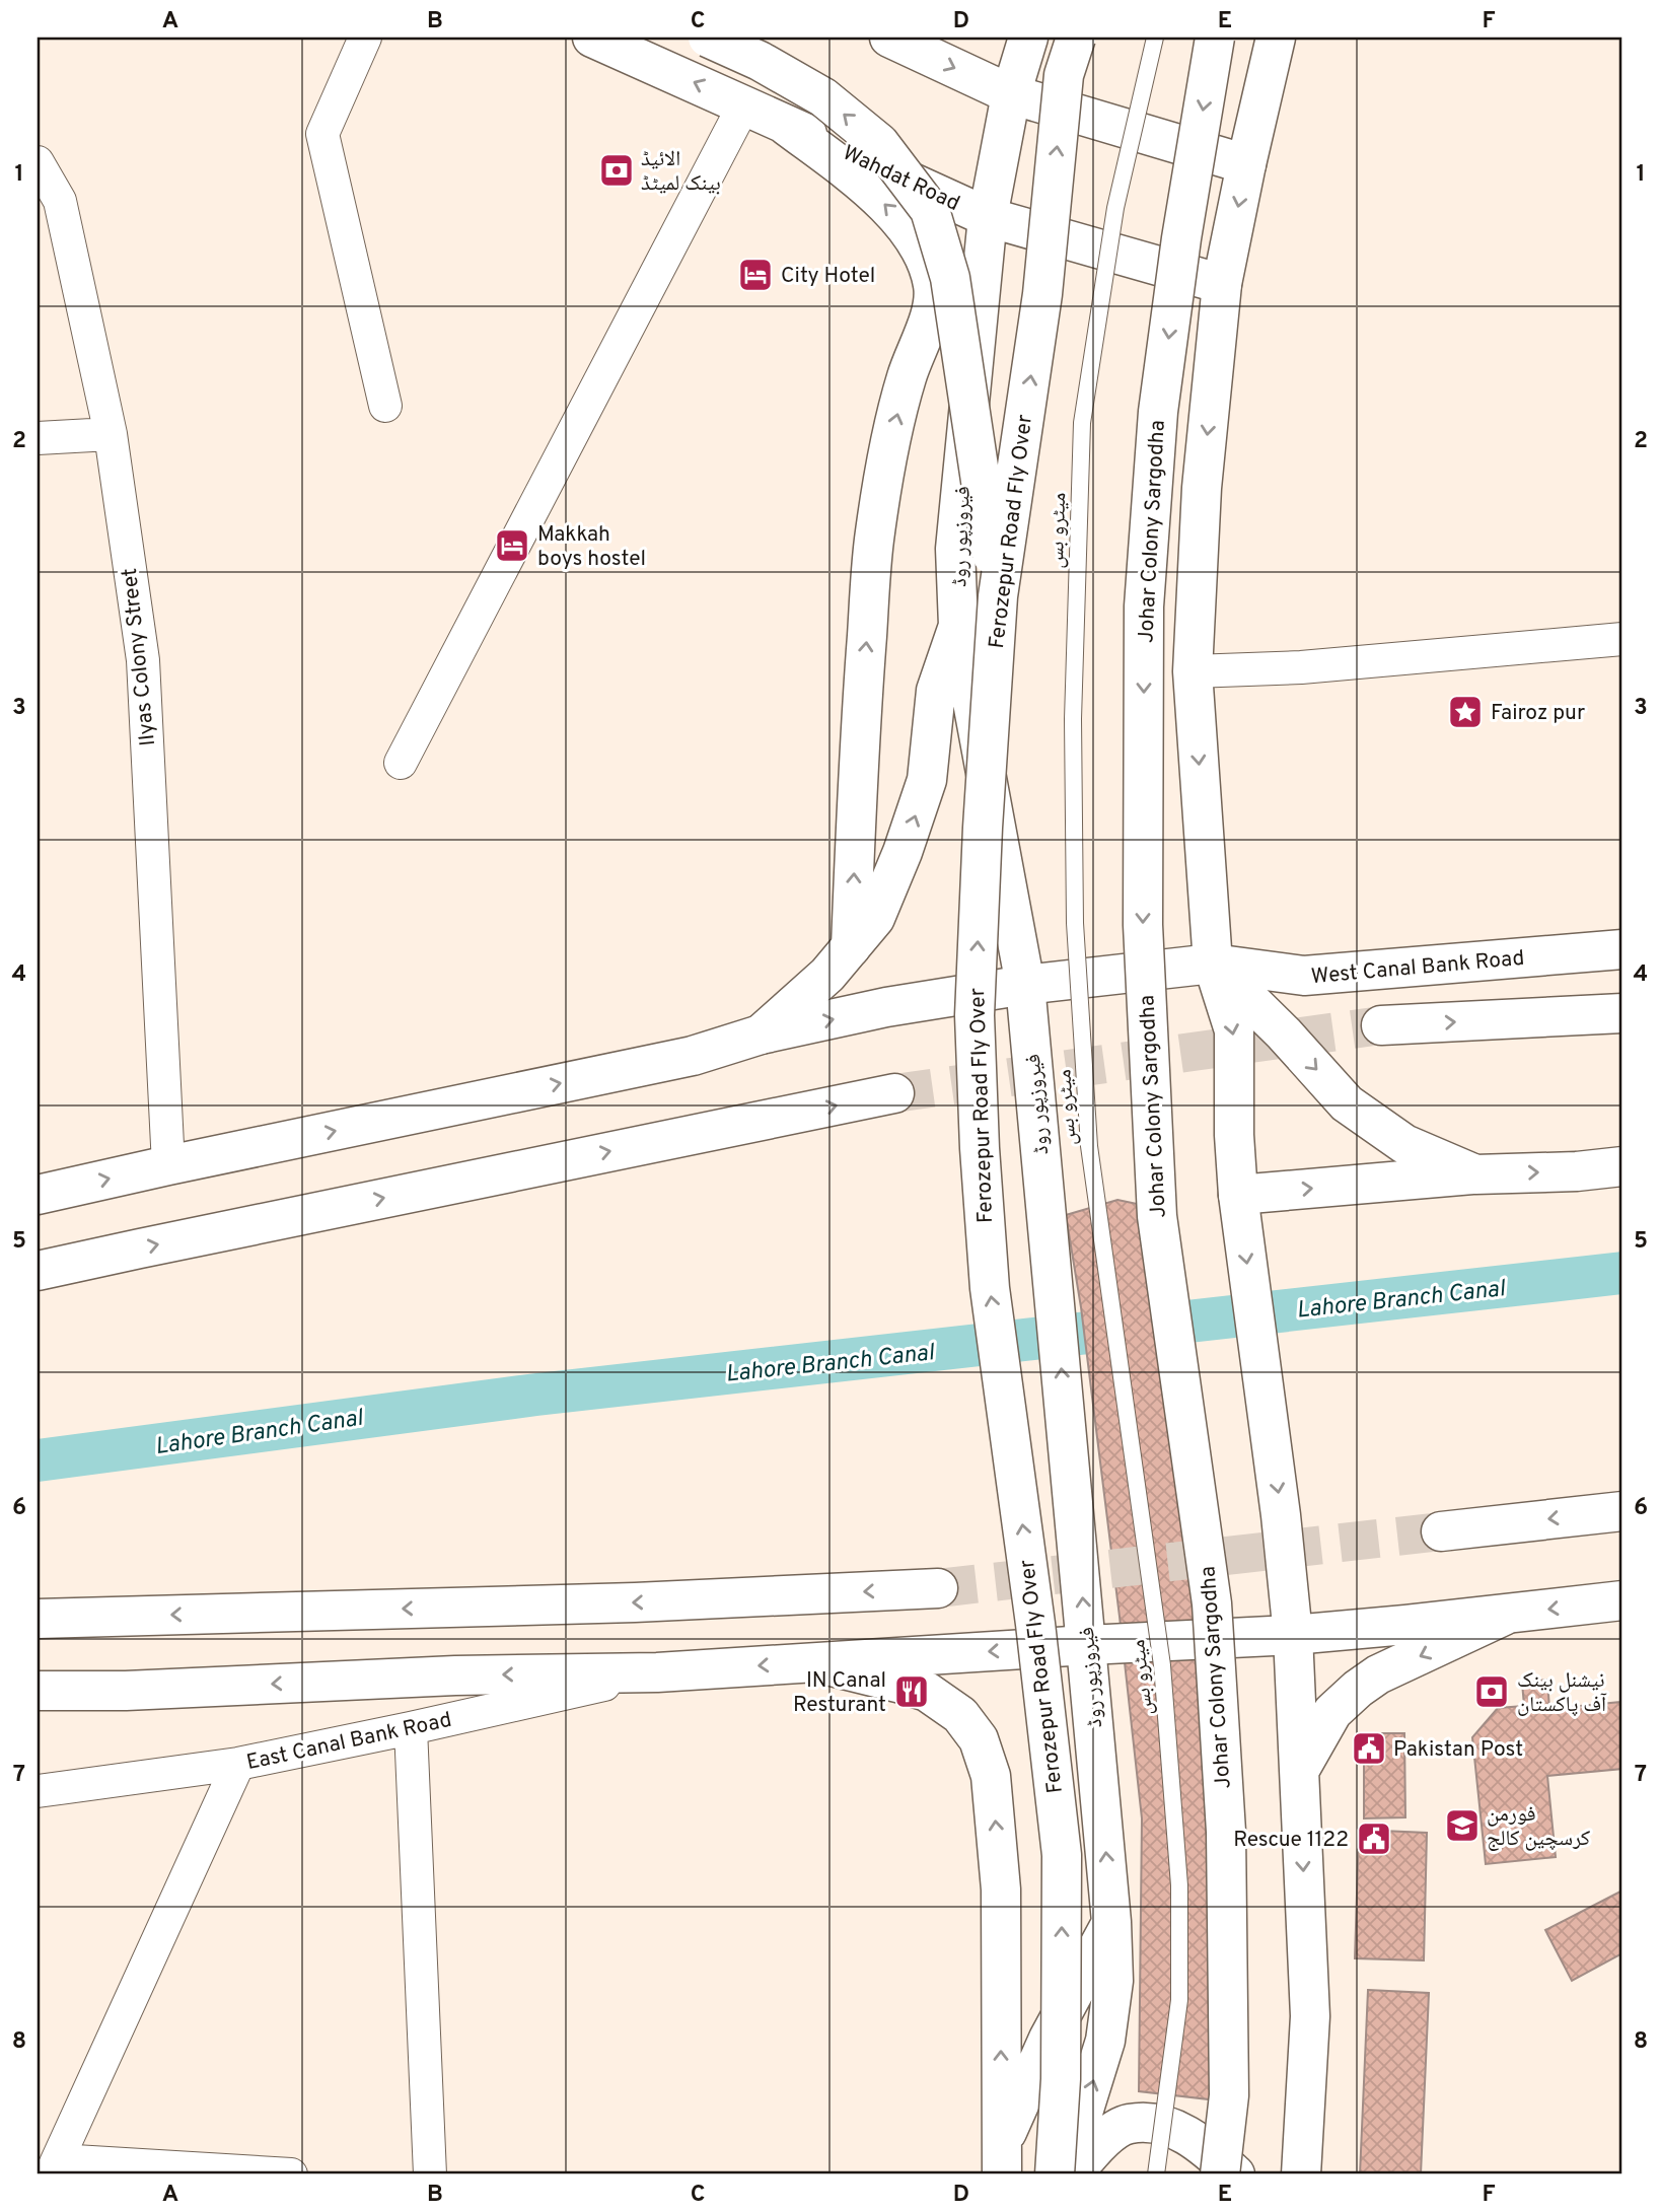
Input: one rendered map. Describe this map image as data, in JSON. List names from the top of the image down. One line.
{"streets":{"main road":["Wahdat Road","Ferozepur Road Fly Over","Johar Colony Sargodha","فیروزپور روڈ","West Canal Bank Road"],"street":["Ilyas Colony Street","East Canal Bank Road"],"lane":["میٹرو بس"]},"crossings":[["Wahdat Road","فیروزپور روڈ"],["فیروزپور روڈ","West Canal Bank Road"],["Ilyas Colony Street","West Canal Bank Road"]],"water":["Lahore Branch Canal"],"places":{"bank":["الائیڈ بینک لمیٹڈ","نیشنل بینک آف پاکستان"],"hotel":["City Hotel","Makkah boys hostel"],"place":["Fairoz pur"],"restaurant":["IN Canal Resturant"],"public building":["Pakistan Post","Rescue 1122"],"school or university":["فورمن کرسچین کالج"]},"grid":{"columns":["A","B","C","D","E","F"],"rows":["1","2","3","4","5","6","7","8"]}}
